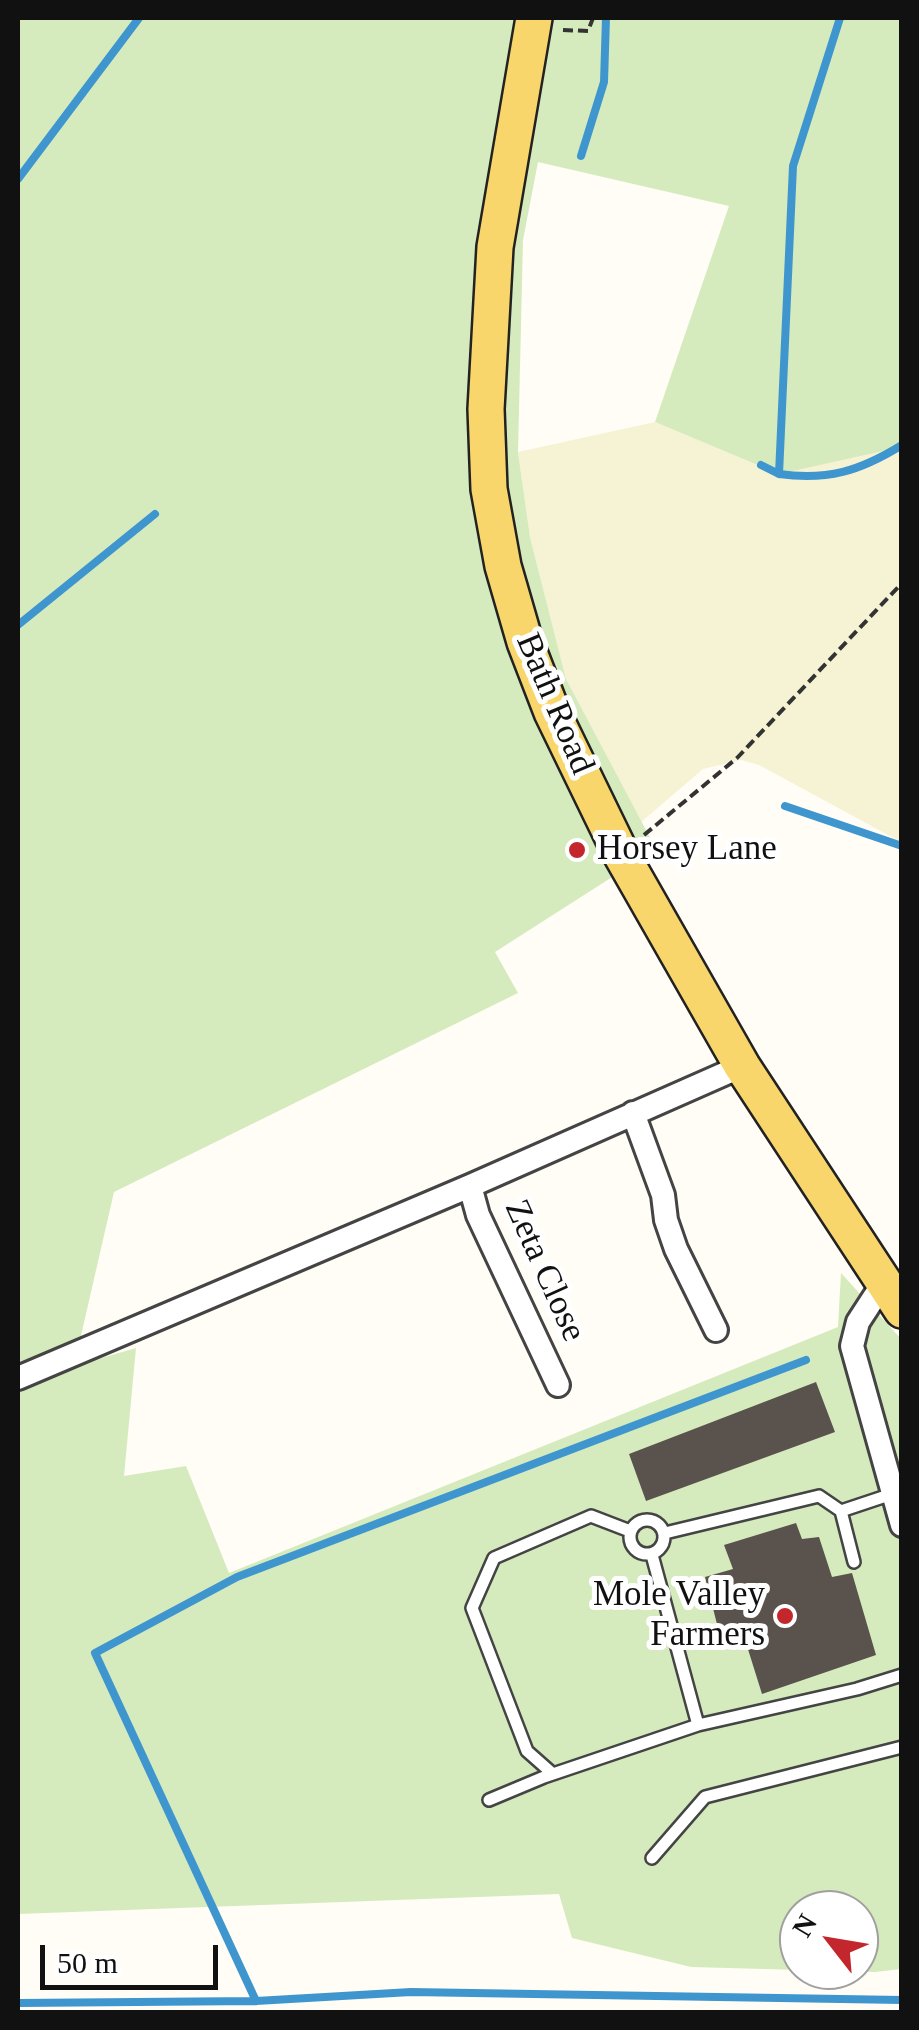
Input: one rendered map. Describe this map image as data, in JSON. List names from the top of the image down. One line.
{"streets":{"main road":["Bath Road"],"street":["Zeta Close"]},"places":["Horsey Lane","Mole Valley Farmers"],"scale_bar":"50 m","north":"top left"}
